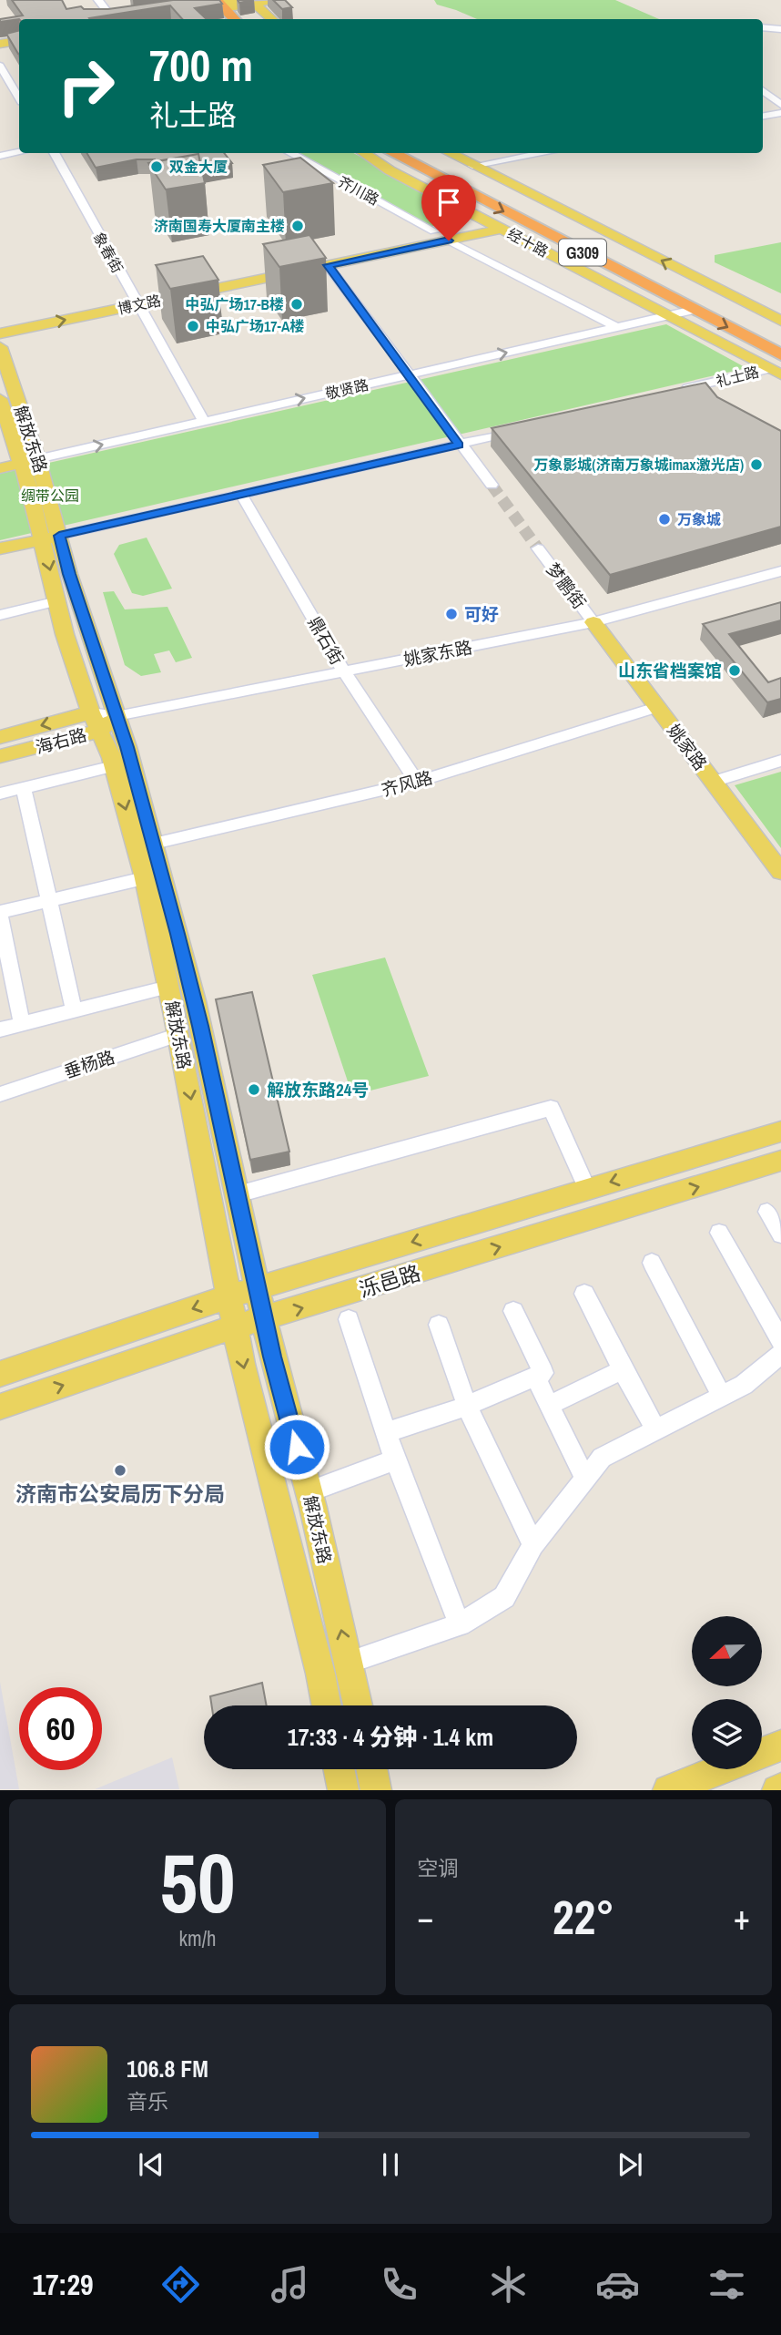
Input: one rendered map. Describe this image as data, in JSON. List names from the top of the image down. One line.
{"streets":{"highway":["经十路","G309"],"main road":["博文路","解放东路","海右路","姚家路","泺邑路"],"street":["齐川路","象春街","礼士路","敬贤路","梦鹏街","鼎石街","姚家东路","齐风路","垂杨路"]},"crossings":[["齐川路","博文路"],["经十路","博文路"],["经十路","礼士路"],["经十路","敬贤路"],["象春街","博文路"],["象春街","敬贤路"],["敬贤路","解放东路"],["解放东路","姚家东路"],["解放东路","海右路"],["解放东路","齐风路"],["解放东路","垂杨路"],["解放东路","泺邑路"],["梦鹏街","姚家东路"],["梦鹏街","姚家路"],["鼎石街","姚家东路"],["鼎石街","齐风路"],["姚家东路","海右路"],["姚家东路","姚家路"],["姚家路","齐风路"]],"parks":["绸带公园"],"places":["双金大厦","济南国寿大厦南主楼","中弘广场17-B楼","中弘广场17-A楼","万象影城(济南万象城imax激光店)","万象城","可好","山东省档案馆","解放东路24号","济南市公安局历下分局"],"north":"left","page":{"turn":["700 m","礼士路"],"limit":"60","trip":"17:33 · 4 分钟 · 1.4 km","tile":[["50","km/h"],"空调"],"heat":["−","22°","+"],"song":["106.8 FM","音乐"],"tabs":"17:29"}}
